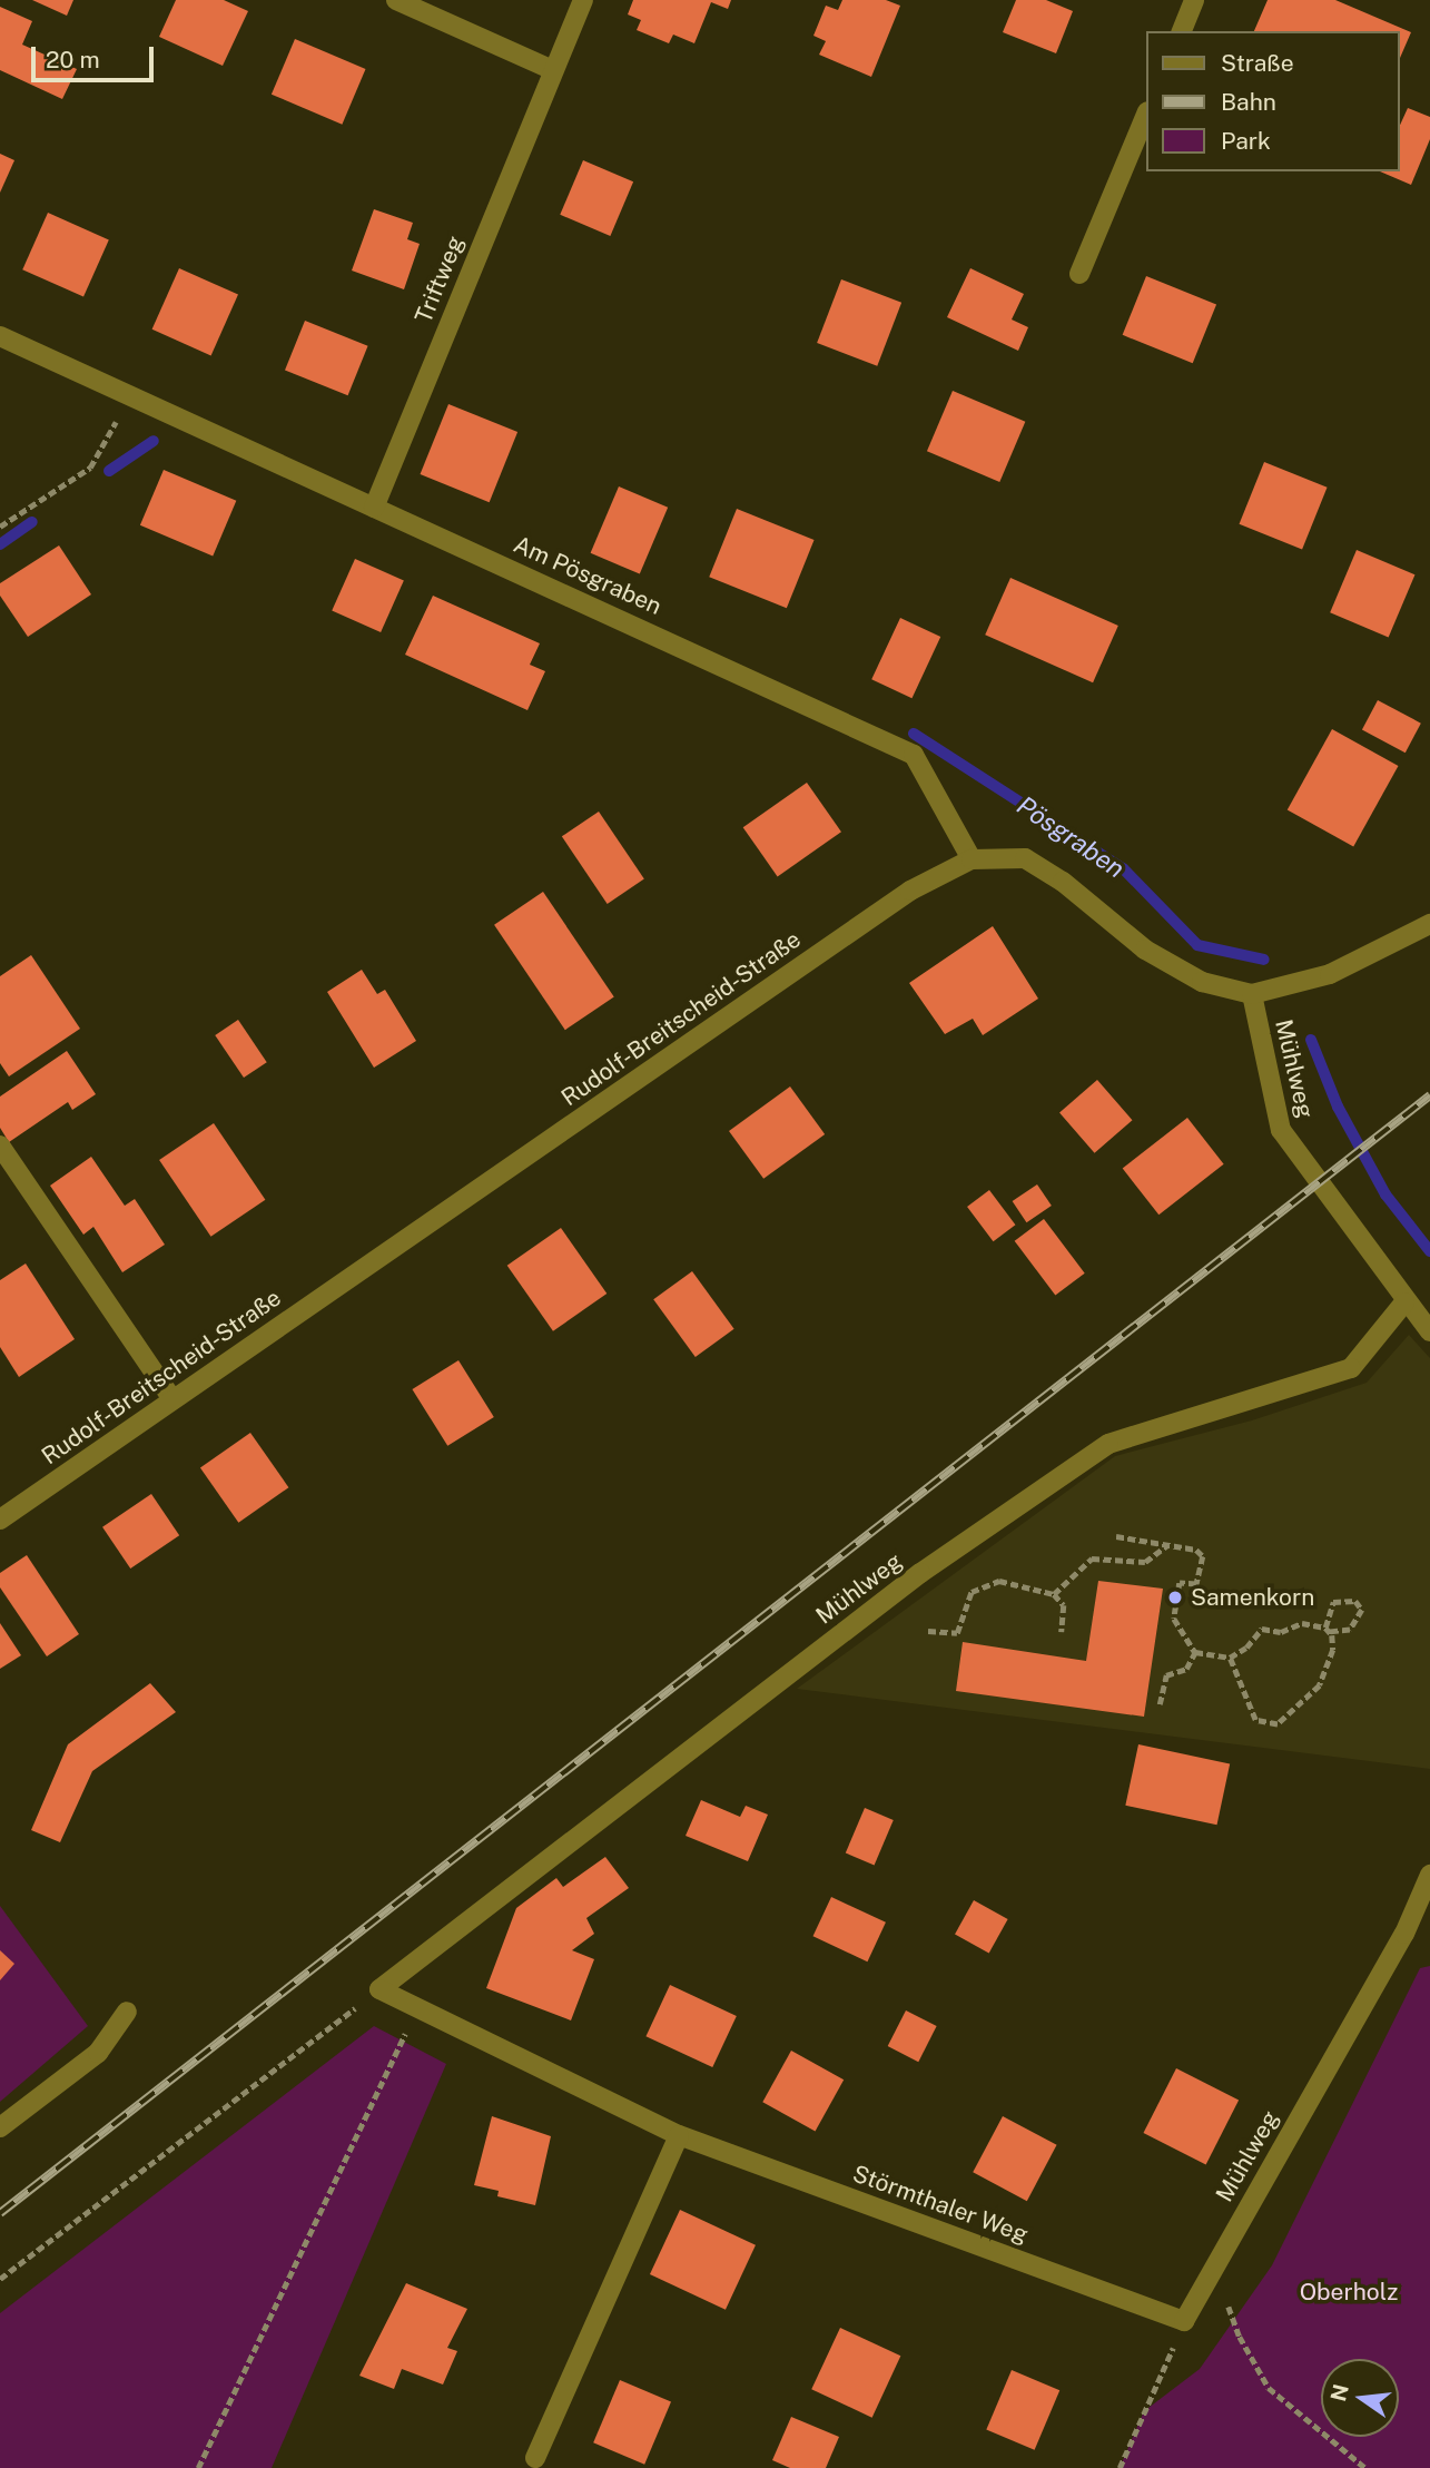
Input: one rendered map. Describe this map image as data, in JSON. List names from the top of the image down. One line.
{"streets":{"street":["Triftweg","Am Pösgraben","Rudolf-Breitscheid-Straße","Mühlweg","Störmthaler Weg"]},"crossings":[["Triftweg","Am Pösgraben"],["Am Pösgraben","Rudolf-Breitscheid-Straße"],["Rudolf-Breitscheid-Straße","Mühlweg"],["Mühlweg","Störmthaler Weg"]],"water":["Pösgraben"],"parks":["Oberholz"],"places":["Samenkorn"],"legend":["Straße","Bahn","Park"],"scale_bar":"20 m","north":"left"}
